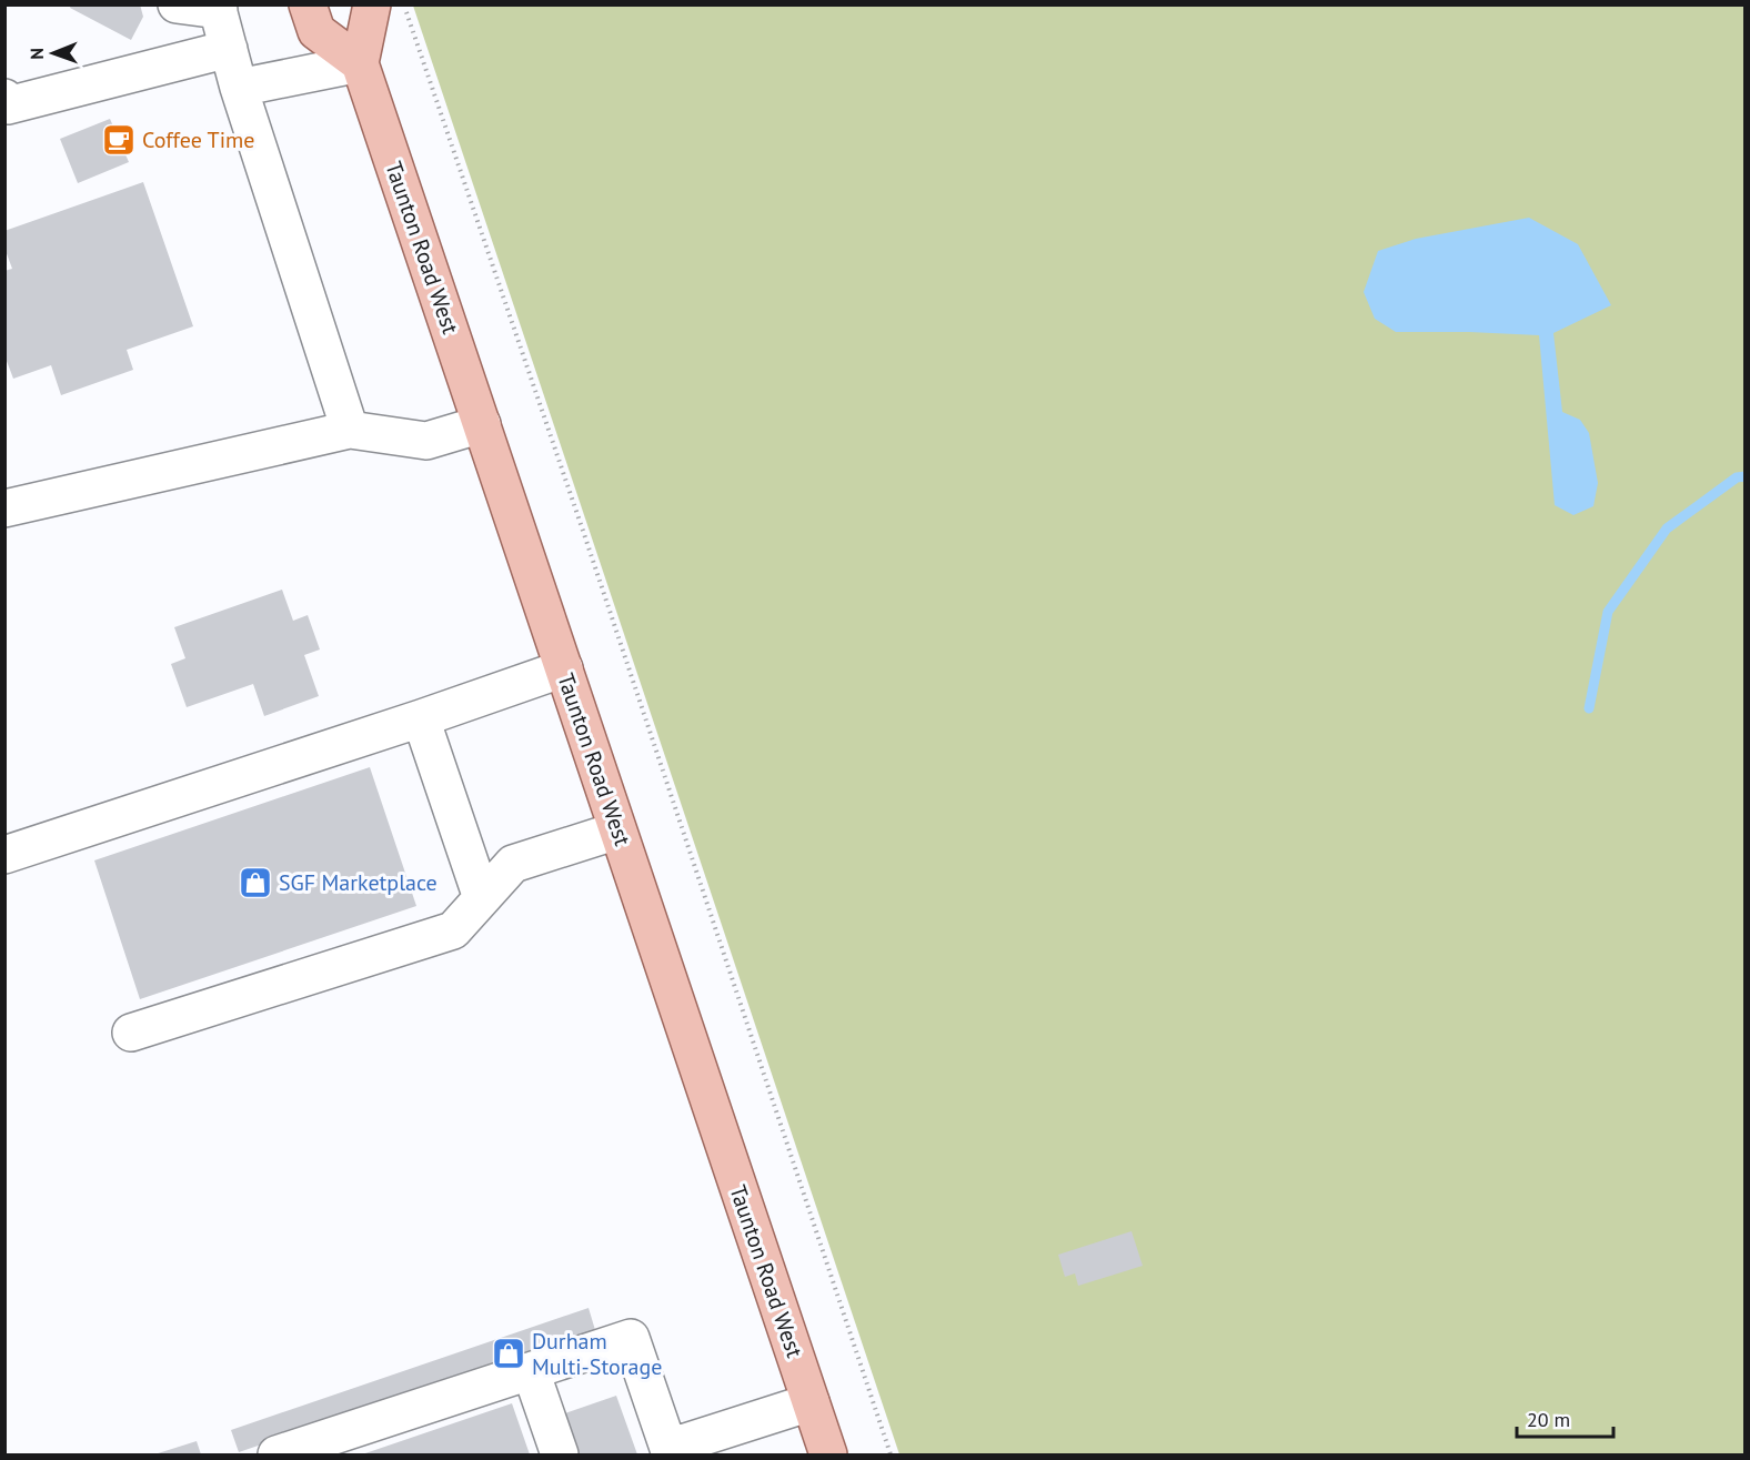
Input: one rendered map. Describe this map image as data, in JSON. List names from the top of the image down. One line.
{"streets":{"main road":["Taunton Road West"]},"places":{"cafe":["Coffee Time"],"shop":["SGF Marketplace","Durham Multi-Storage"]},"scale_bar":"20 m","north":"left"}
